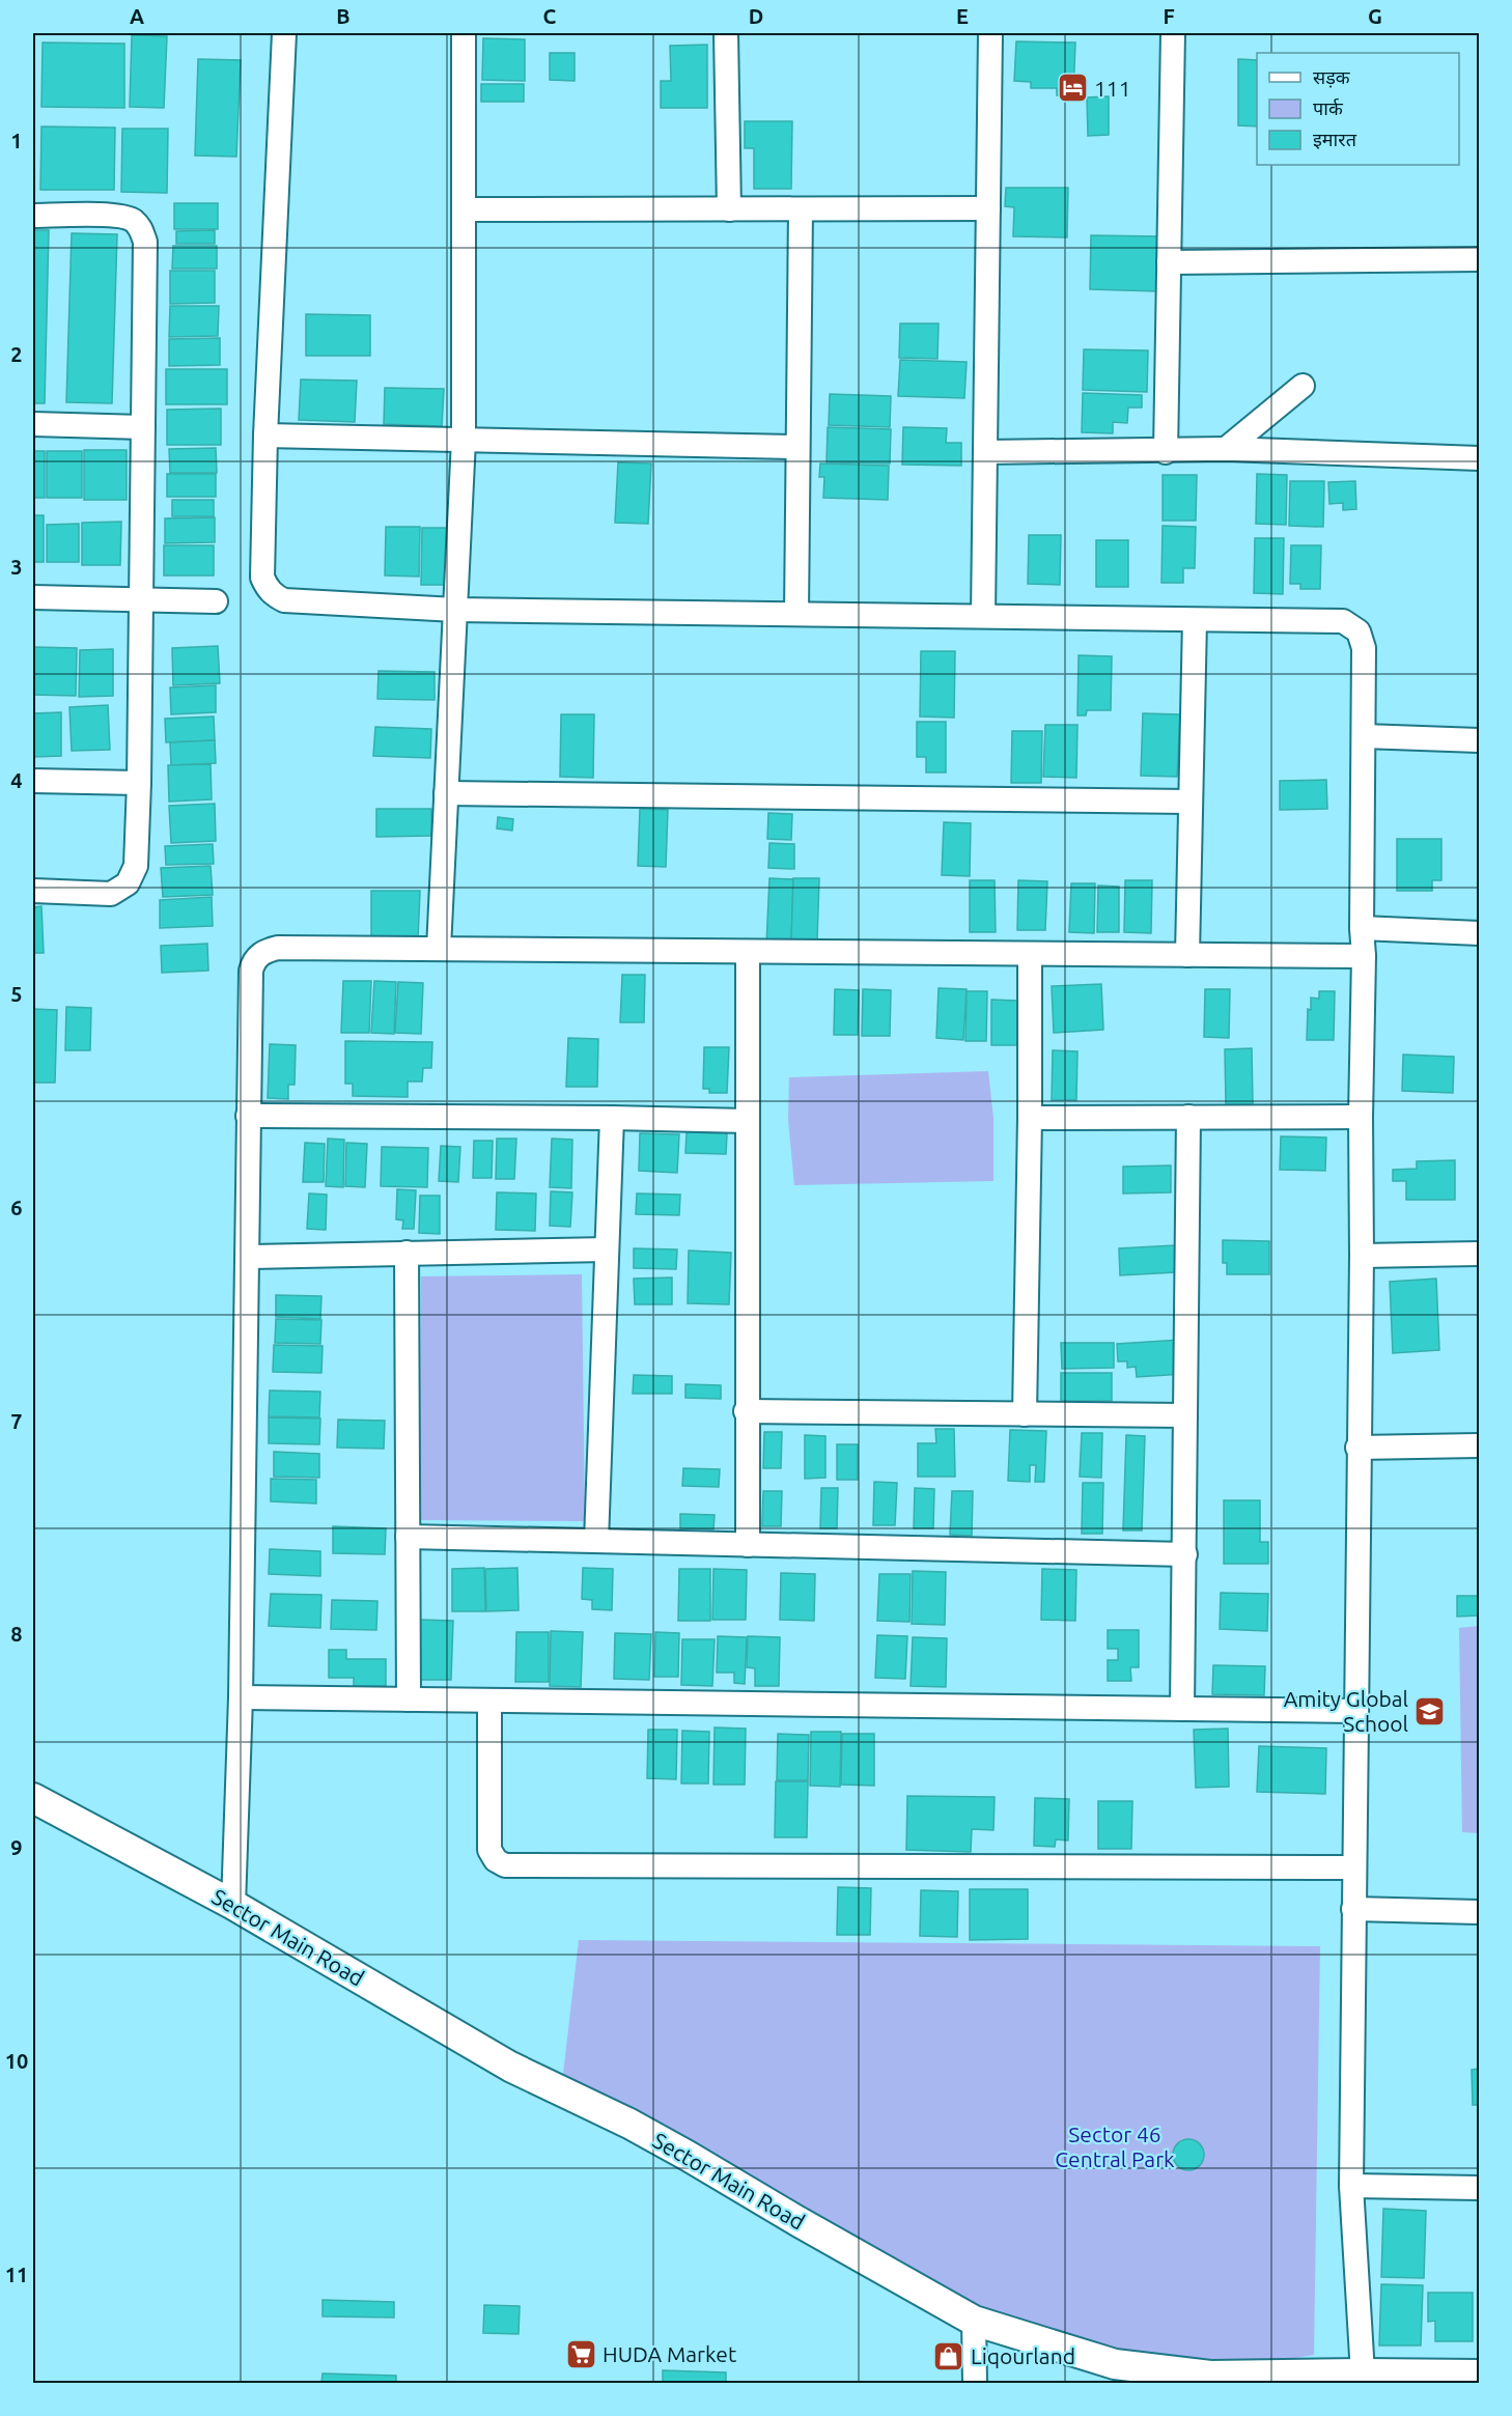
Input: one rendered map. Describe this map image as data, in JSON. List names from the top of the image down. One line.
{"streets":{"street":["Sector Main Road"]},"parks":["Sector 46 Central Park"],"places":{"hotel":["111"],"school or university":["Amity Global School"],"supermarket":["HUDA Market"],"shop":["Liqourland"]},"legend":["सड़क","पार्क","इमारत"],"grid":{"columns":["A","B","C","D","E","F","G"],"rows":["1","2","3","4","5","6","7","8","9","10","11"]}}
